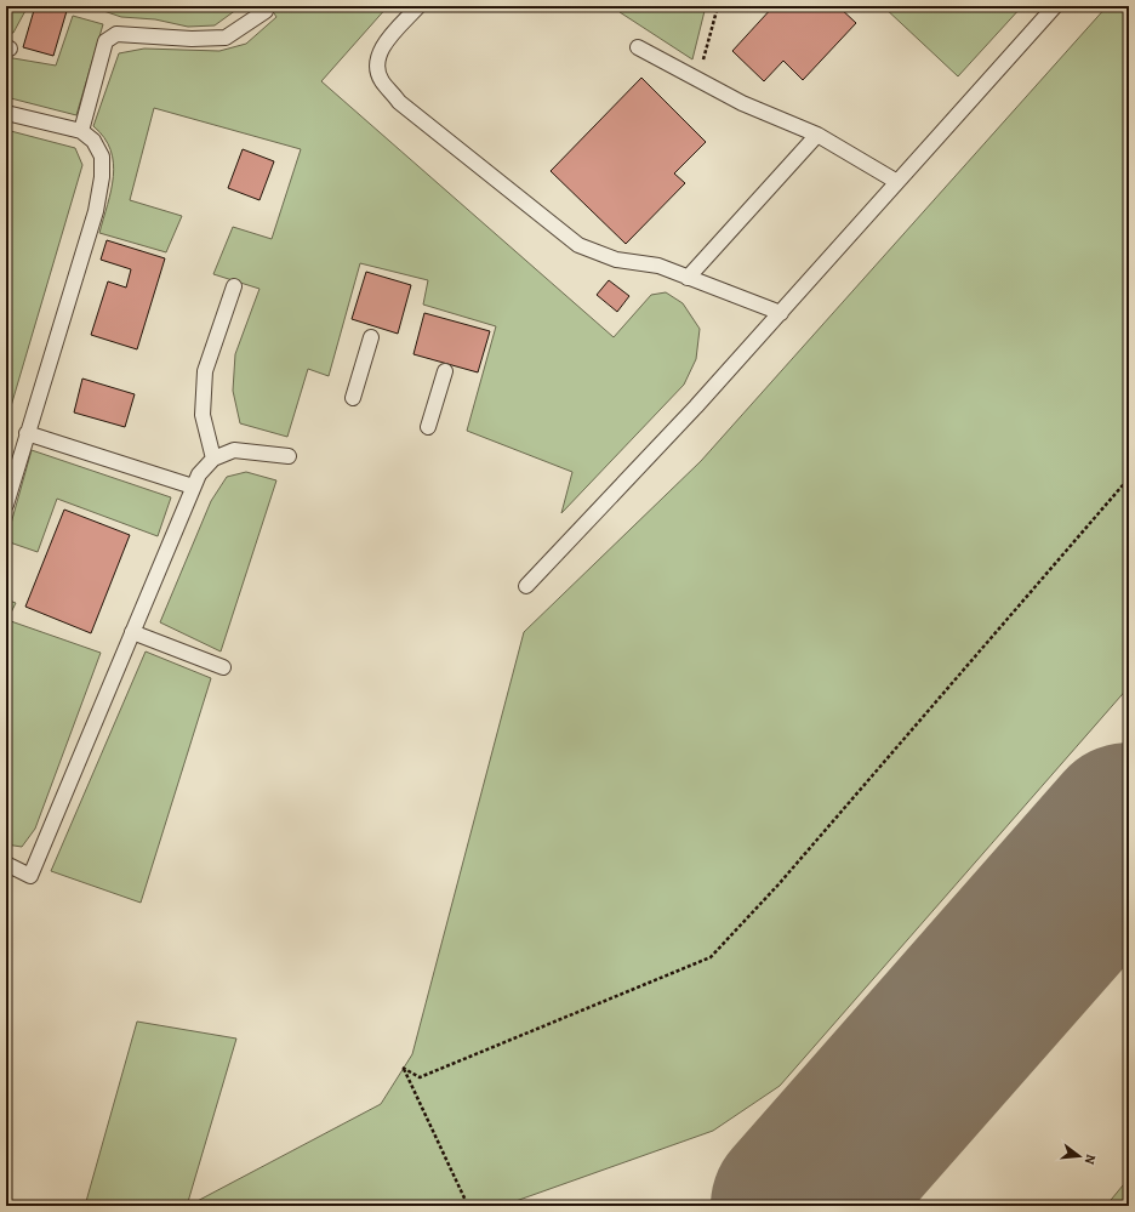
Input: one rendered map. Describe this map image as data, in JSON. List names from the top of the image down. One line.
{"north":"right"}
